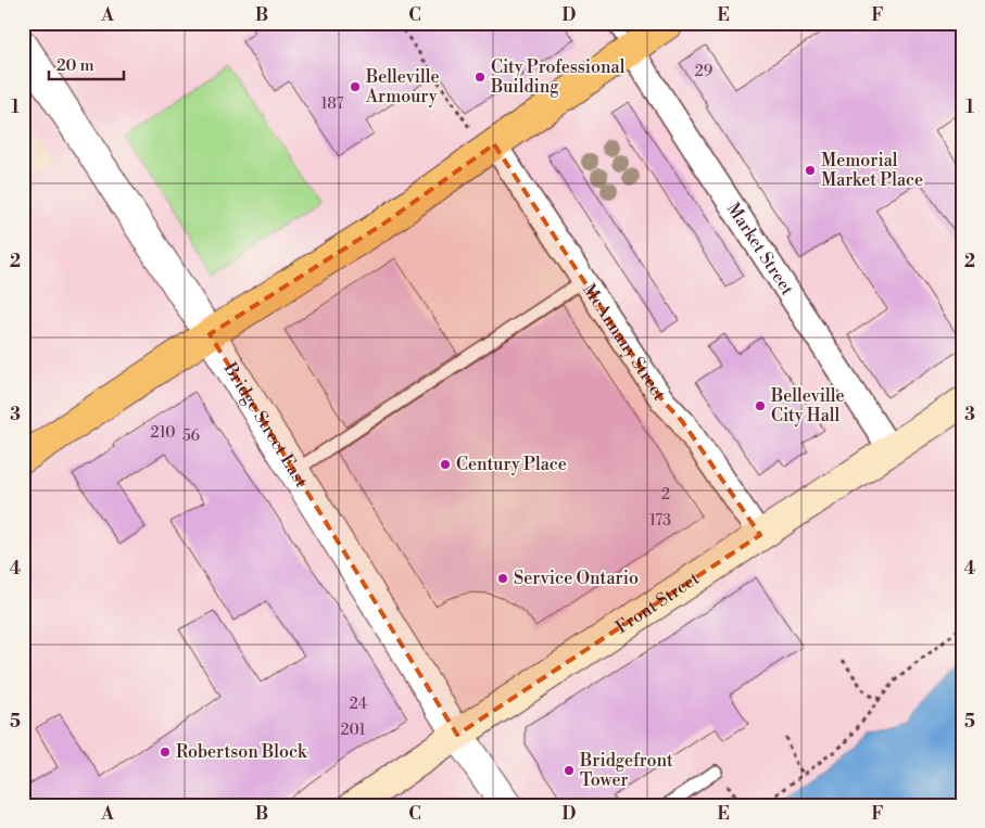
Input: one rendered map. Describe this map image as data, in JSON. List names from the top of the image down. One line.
{"streets":{"main road":["Front Street"],"street":["Market Street","McAnnany Street","Bridge Street East"]},"crossings":[["Market Street","Front Street"],["McAnnany Street","Front Street"],["Bridge Street East","Front Street"]],"places":["City Professional Building","Belleville Armoury","Memorial Market Place","Belleville City Hall","Century Place","Service Ontario","Robertson Block","Bridgefront Tower"],"house_numbers":["29","187","210","56","2","173","24","201"],"scale_bar":"20 m","grid":{"columns":["A","B","C","D","E","F"],"rows":["1","2","3","4","5"]}}
